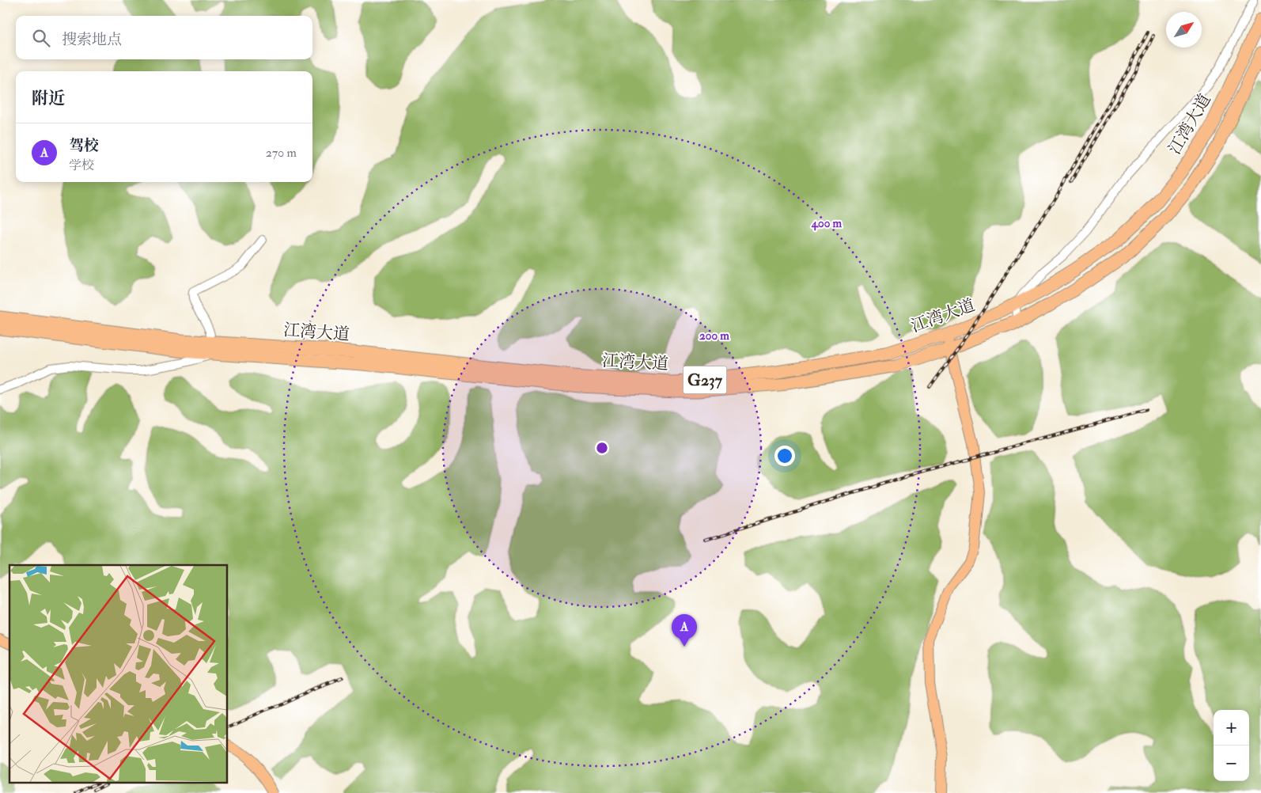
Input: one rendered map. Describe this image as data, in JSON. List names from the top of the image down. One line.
{"streets":{"highway":["江湾大道","G237"]},"north":"top right","page":{"search":"搜索地点","heading":"附近","list":[{"mark":"A","name":"驾校","note":"学校","value":"270 m"}],"pins":"A","map_buttons":["+","−"]},"rings":["400 m","200 m"]}
